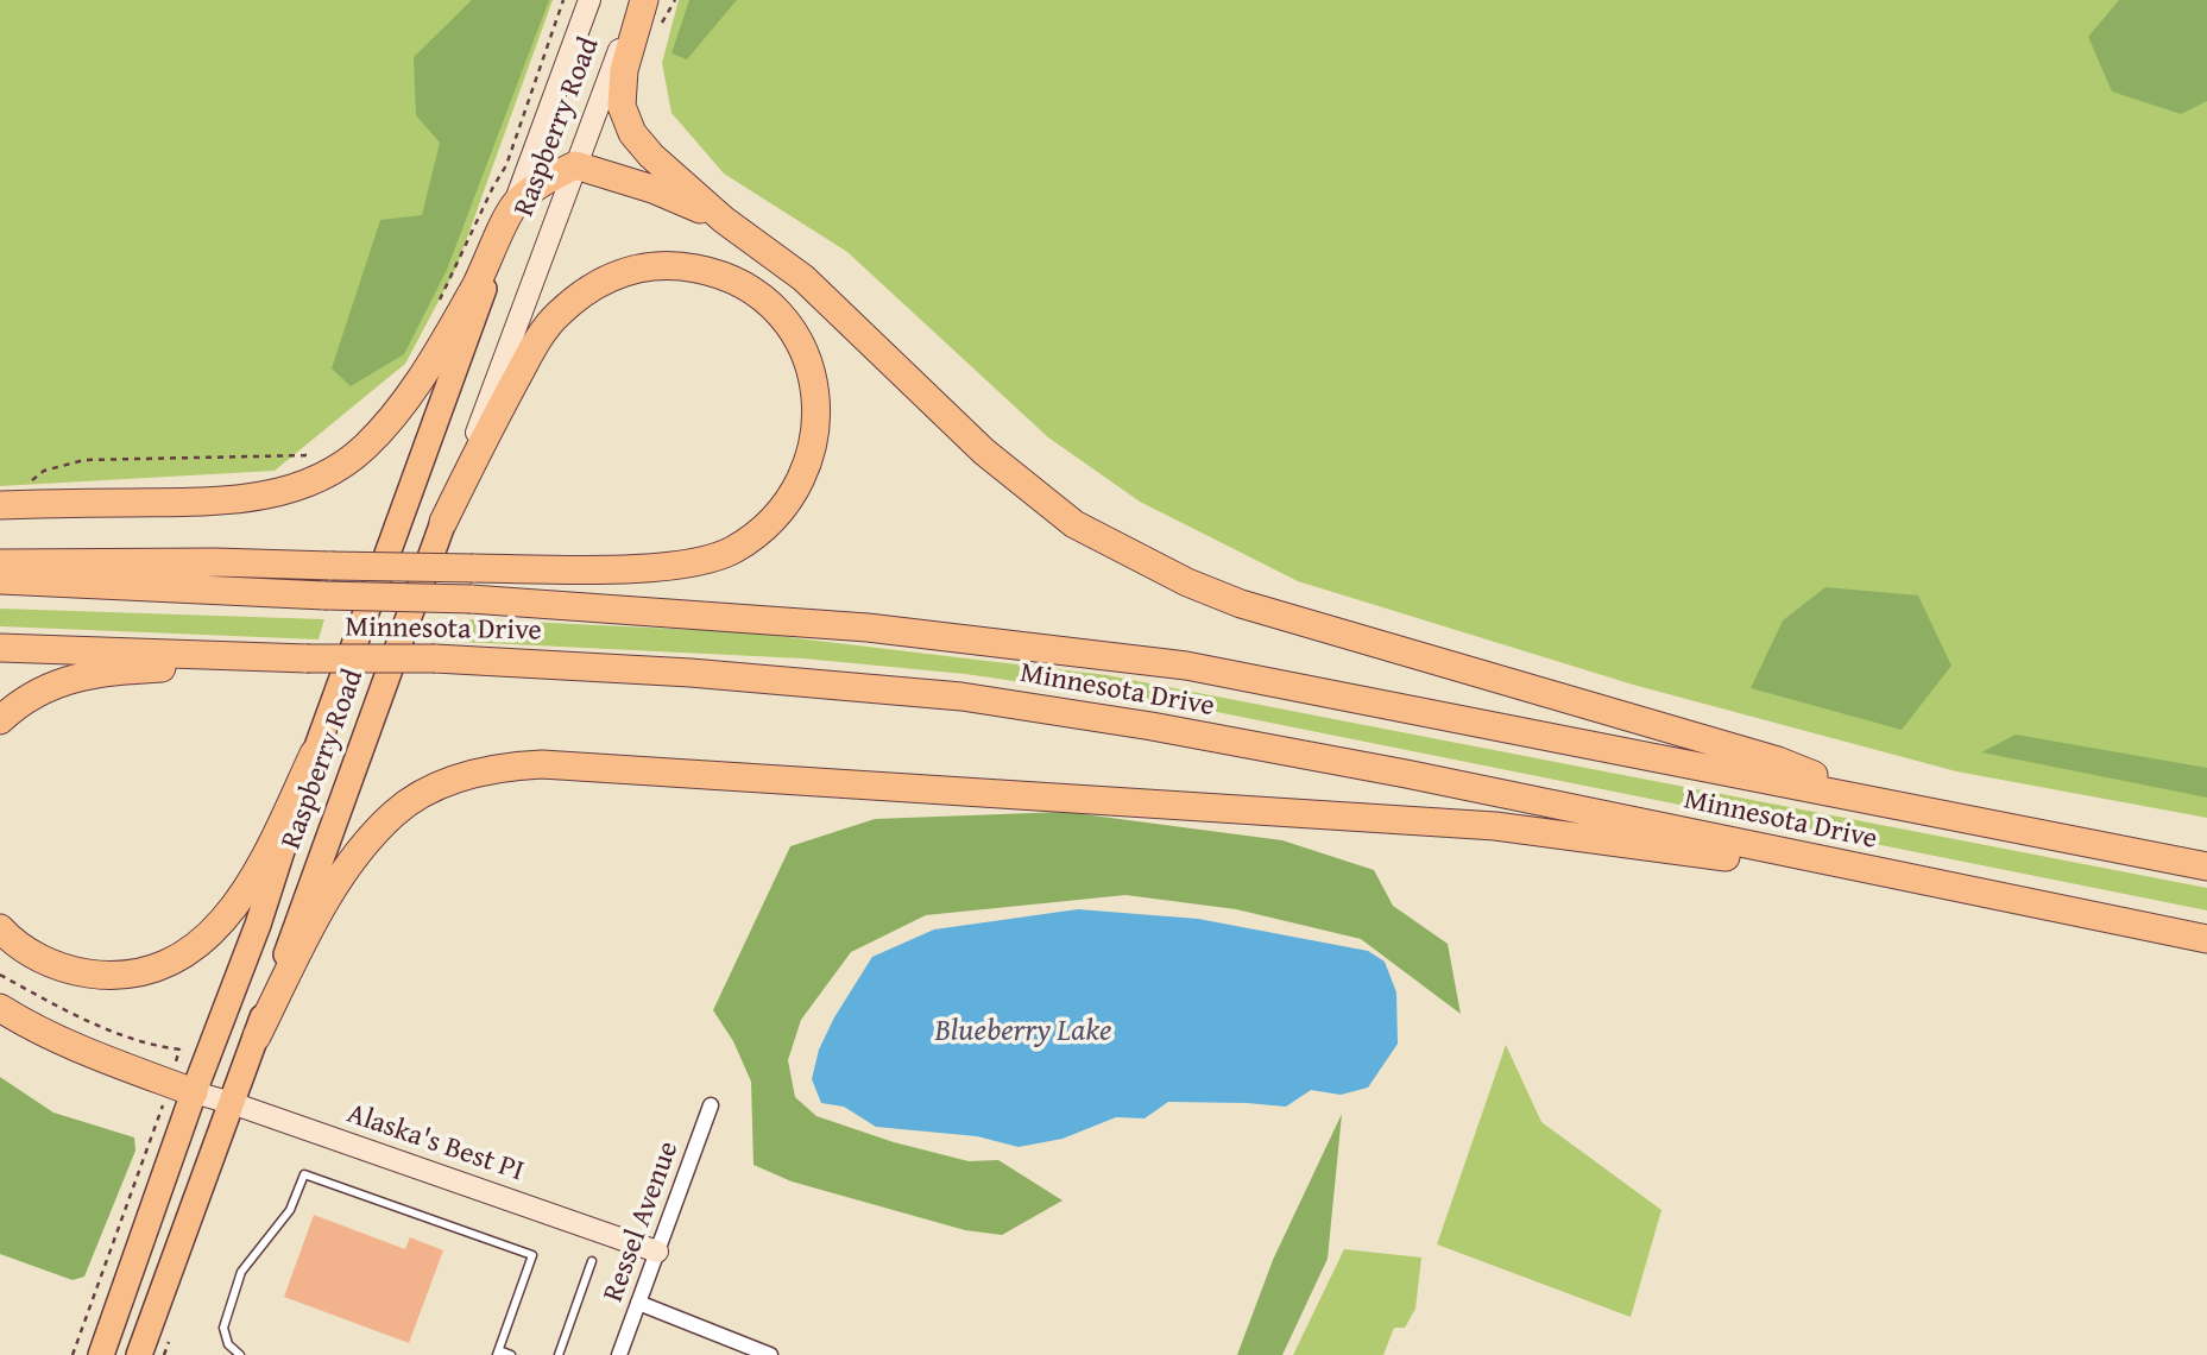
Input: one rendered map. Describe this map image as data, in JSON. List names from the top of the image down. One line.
{"streets":{"highway":["Minnesota Drive"],"main road":["Raspberry Road","Alaska's Best PI"],"street":["Ressel Avenue"]},"crossings":[["Raspberry Road","Alaska's Best PI"],["Alaska's Best PI","Ressel Avenue"]],"water":["Blueberry Lake"]}
